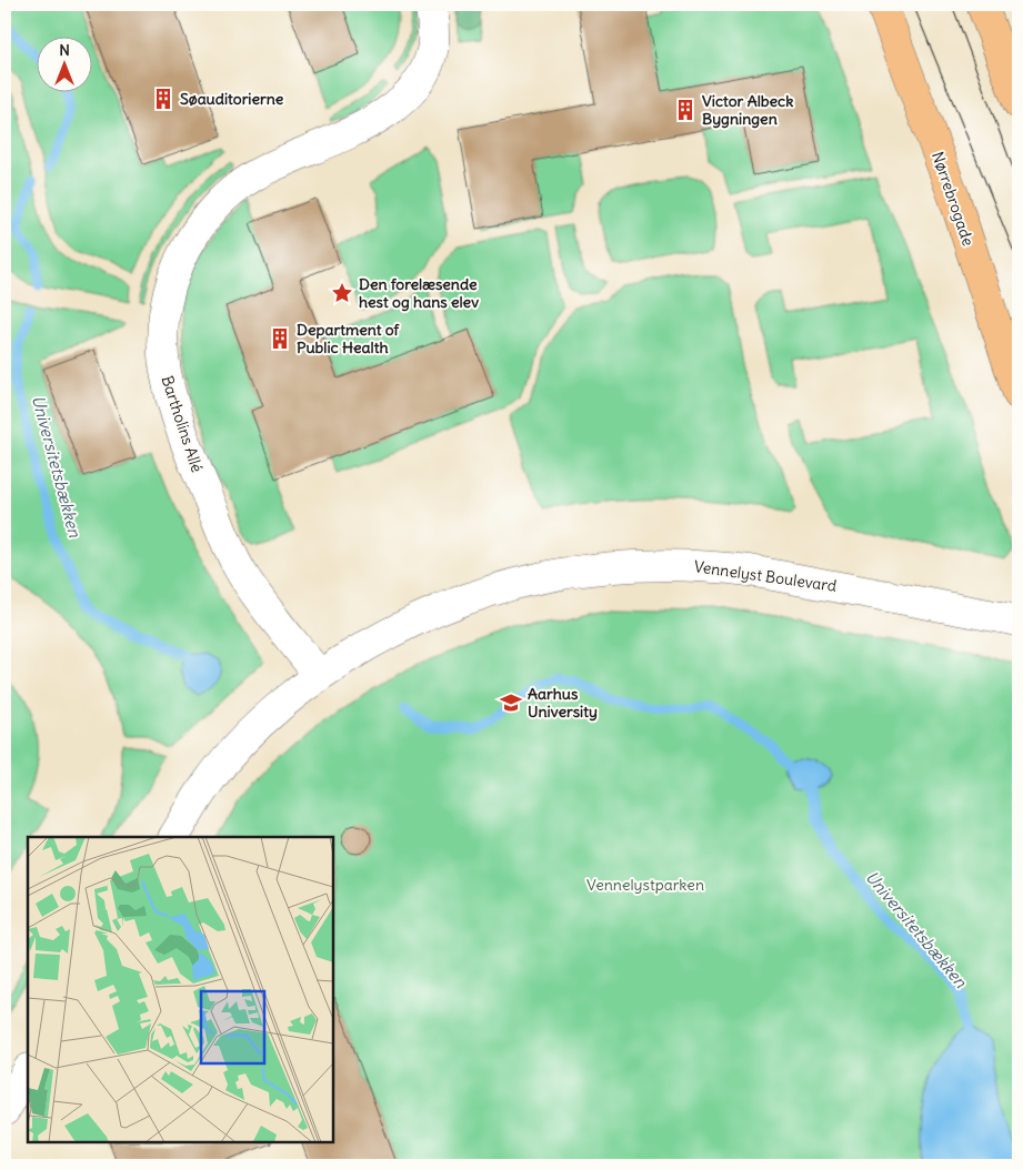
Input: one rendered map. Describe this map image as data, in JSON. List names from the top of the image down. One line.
{"streets":{"main road":["Nørrebrogade"],"street":["Bartholins Allé","Vennelyst Boulevard"]},"crossings":[["Bartholins Allé","Vennelyst Boulevard"]],"water":["Universitetsbækken"],"parks":["Vennelystparken"],"places":{"building":["Søauditorierne","Victor Albeck Bygningen","Department of Public Health"],"place":["Den forelæsende hest og hans elev"],"school or university":["Aarhus University"]},"north":"top"}
